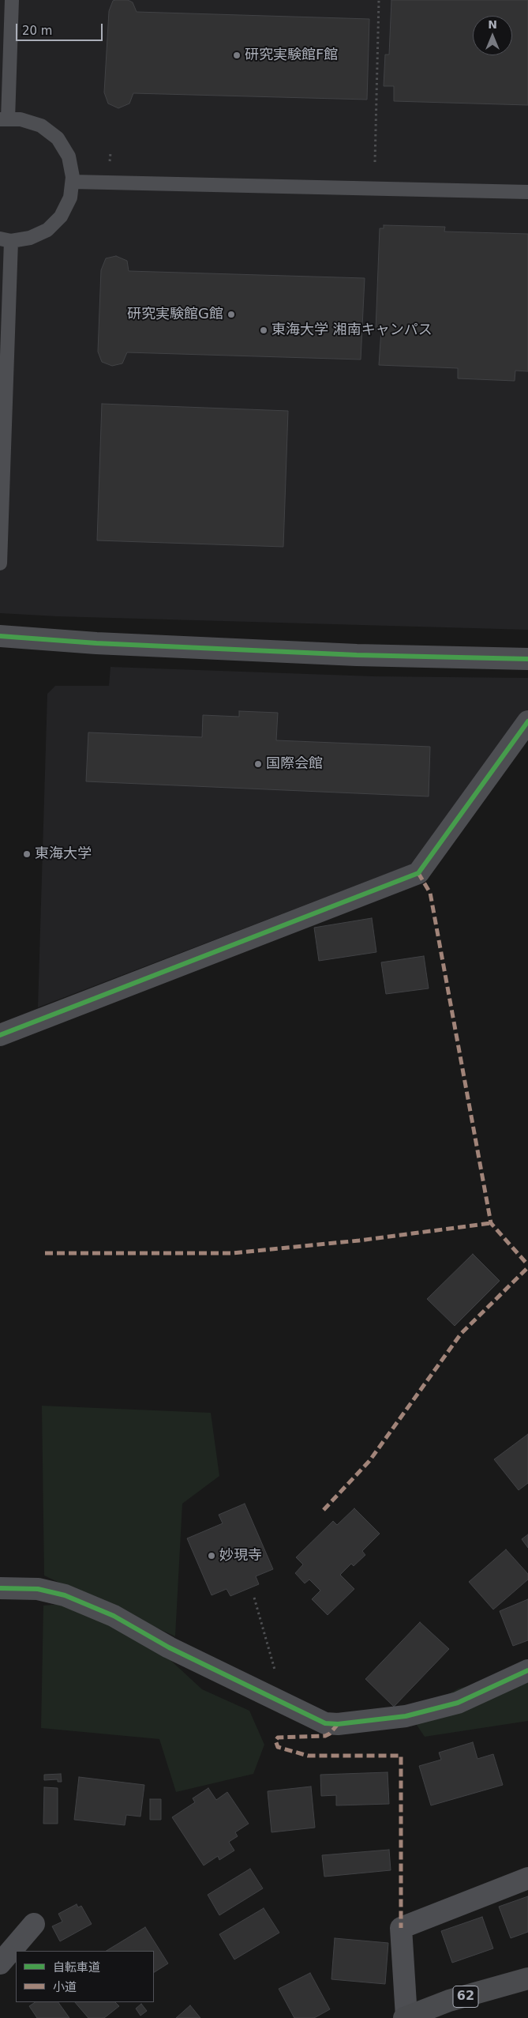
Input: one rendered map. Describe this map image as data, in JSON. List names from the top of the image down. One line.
{"streets":{"main road":["62"]},"places":["研究実験館F館","研究実験館G館","東海大学 湘南キャンパス","国際会館","東海大学","妙現寺"],"legend":["自転車道","小道"],"scale_bar":"20 m","north":"top"}
